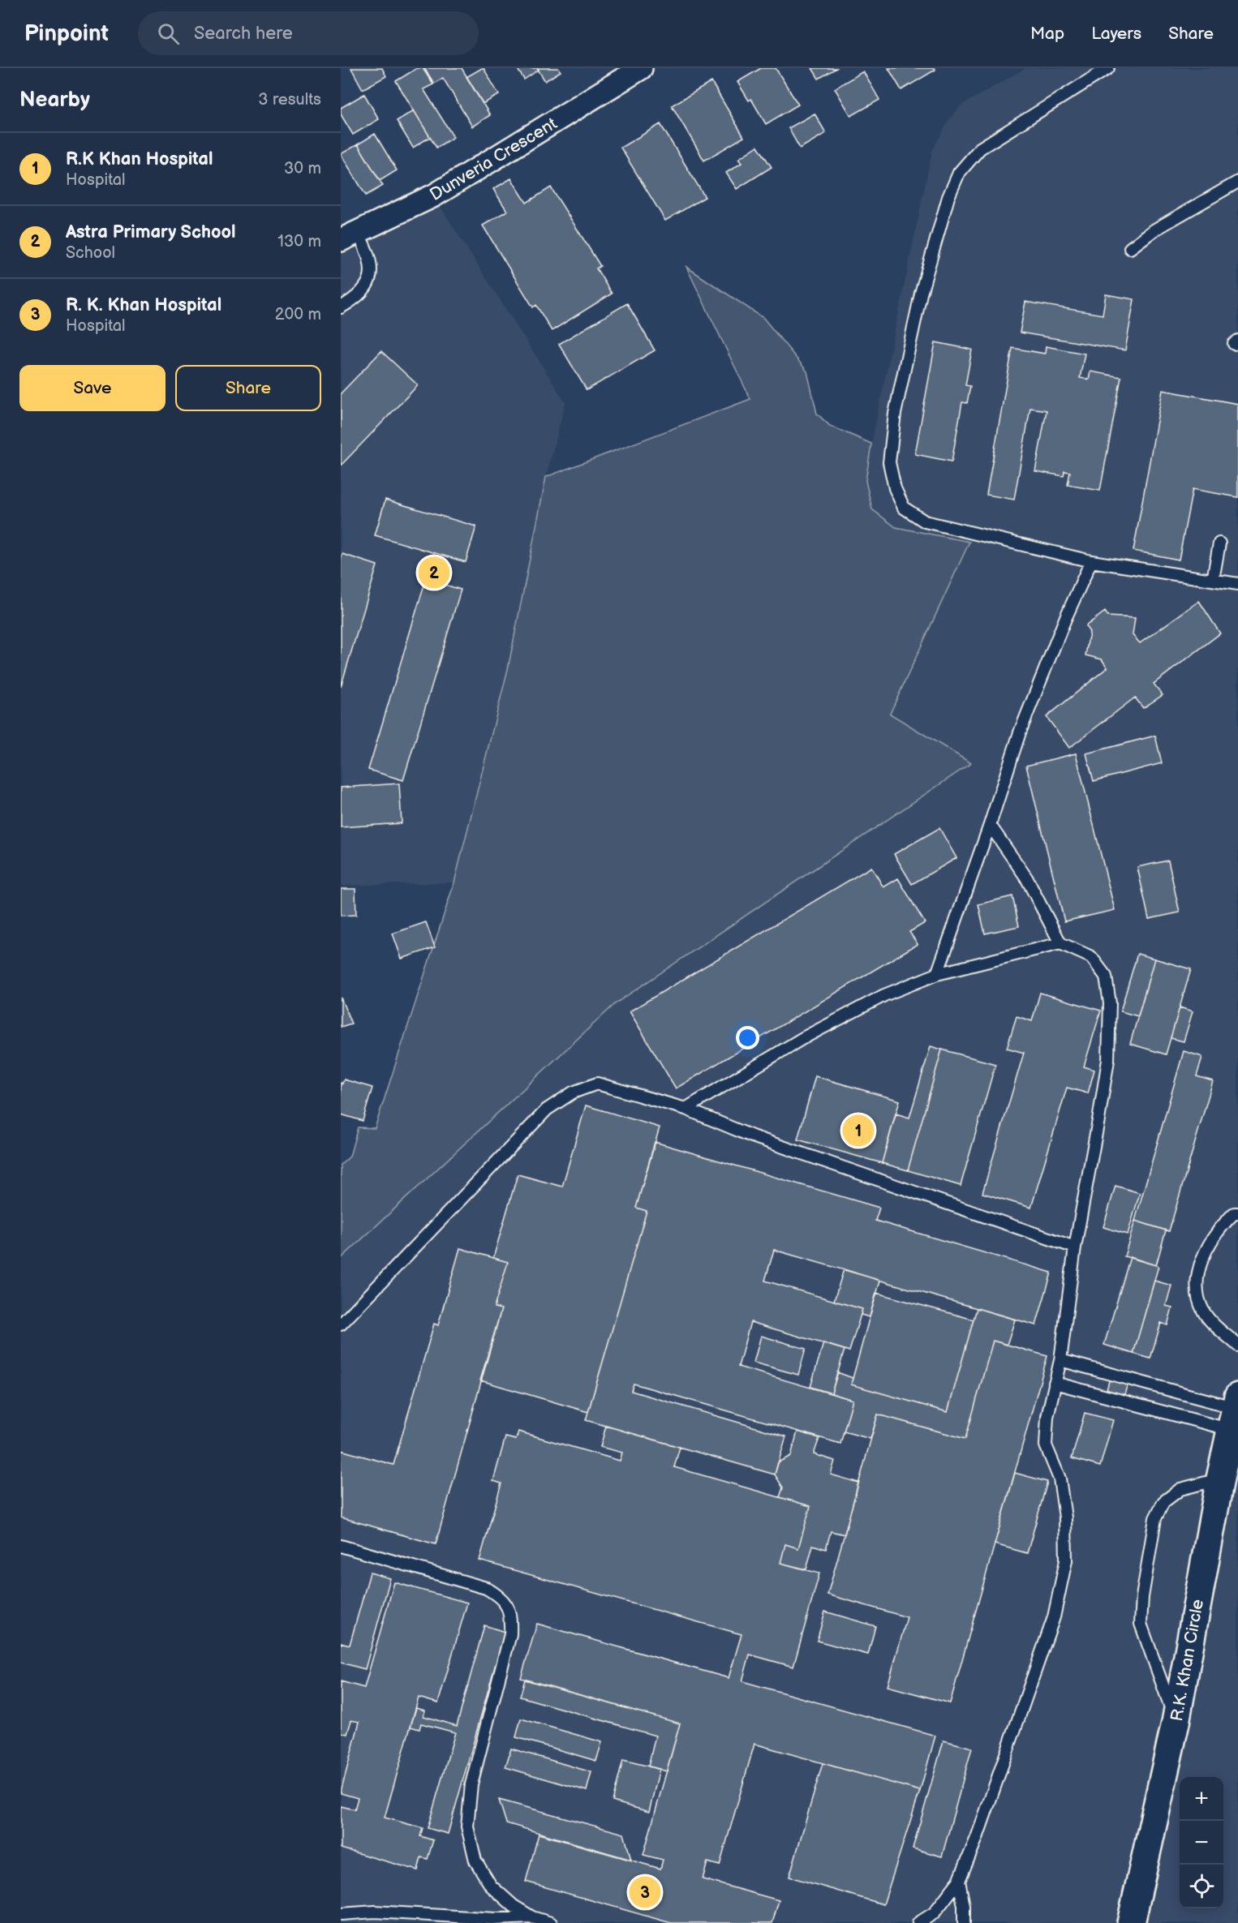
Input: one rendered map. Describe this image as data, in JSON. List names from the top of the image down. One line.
{"streets":{"street":["Dunveria Crescent","R.K. Khan Circle"]},"page":{"header":"Pinpoint","search":"Search here","nav":["Map","Layers","Share"],"heading":["Nearby","3 results"],"list":[{"mark":"1","name":"R.K Khan Hospital","note":"Hospital","value":"30 m"},{"mark":"2","name":"Astra Primary School","note":"School","value":"130 m"},{"mark":"3","name":"R. K. Khan Hospital","note":"Hospital","value":"200 m"}],"buttons":["Save","Share"],"pins":["2","1","3"],"map_buttons":["+","−"]}}
